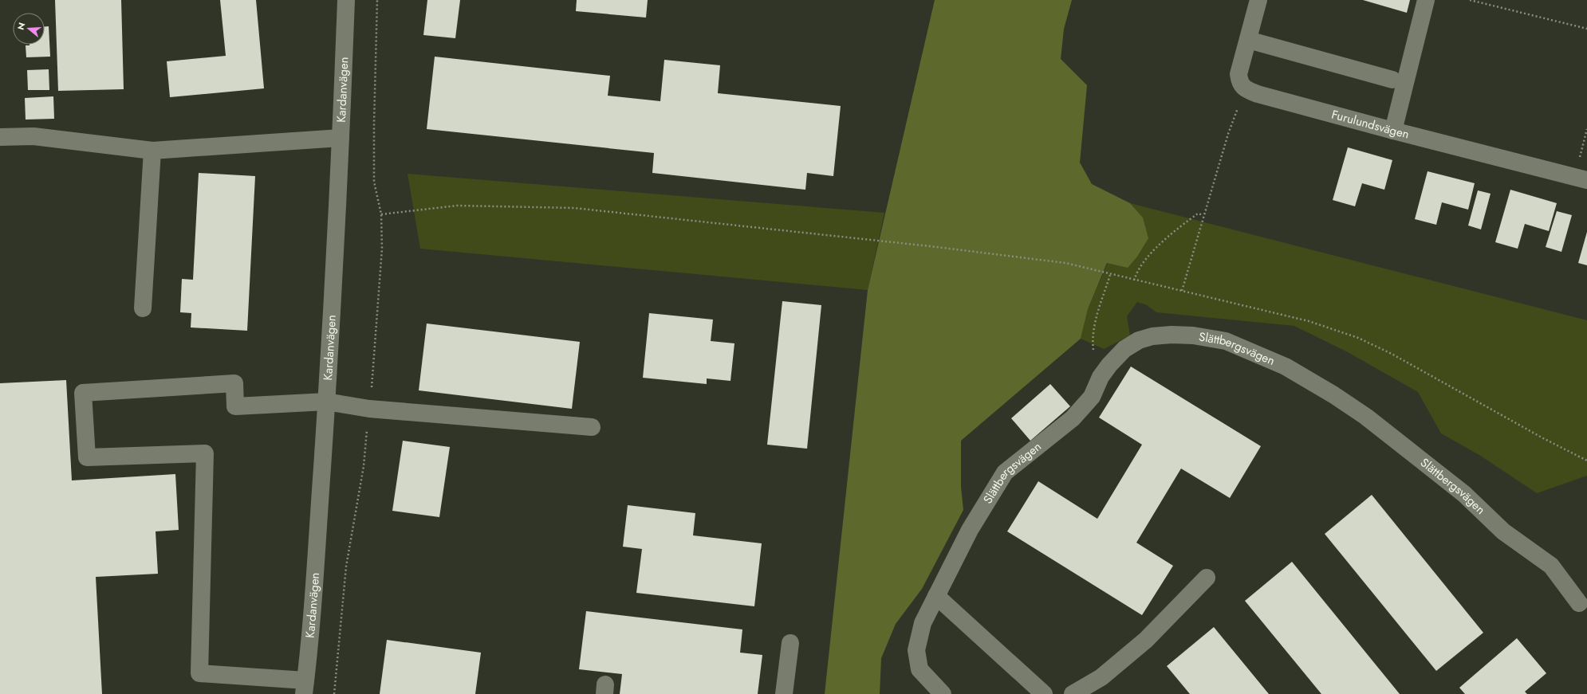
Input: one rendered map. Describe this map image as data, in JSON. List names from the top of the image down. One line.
{"streets":{"street":["Kardanvägen","Furulundsvägen","Slättbergsvägen"]},"north":"left"}
